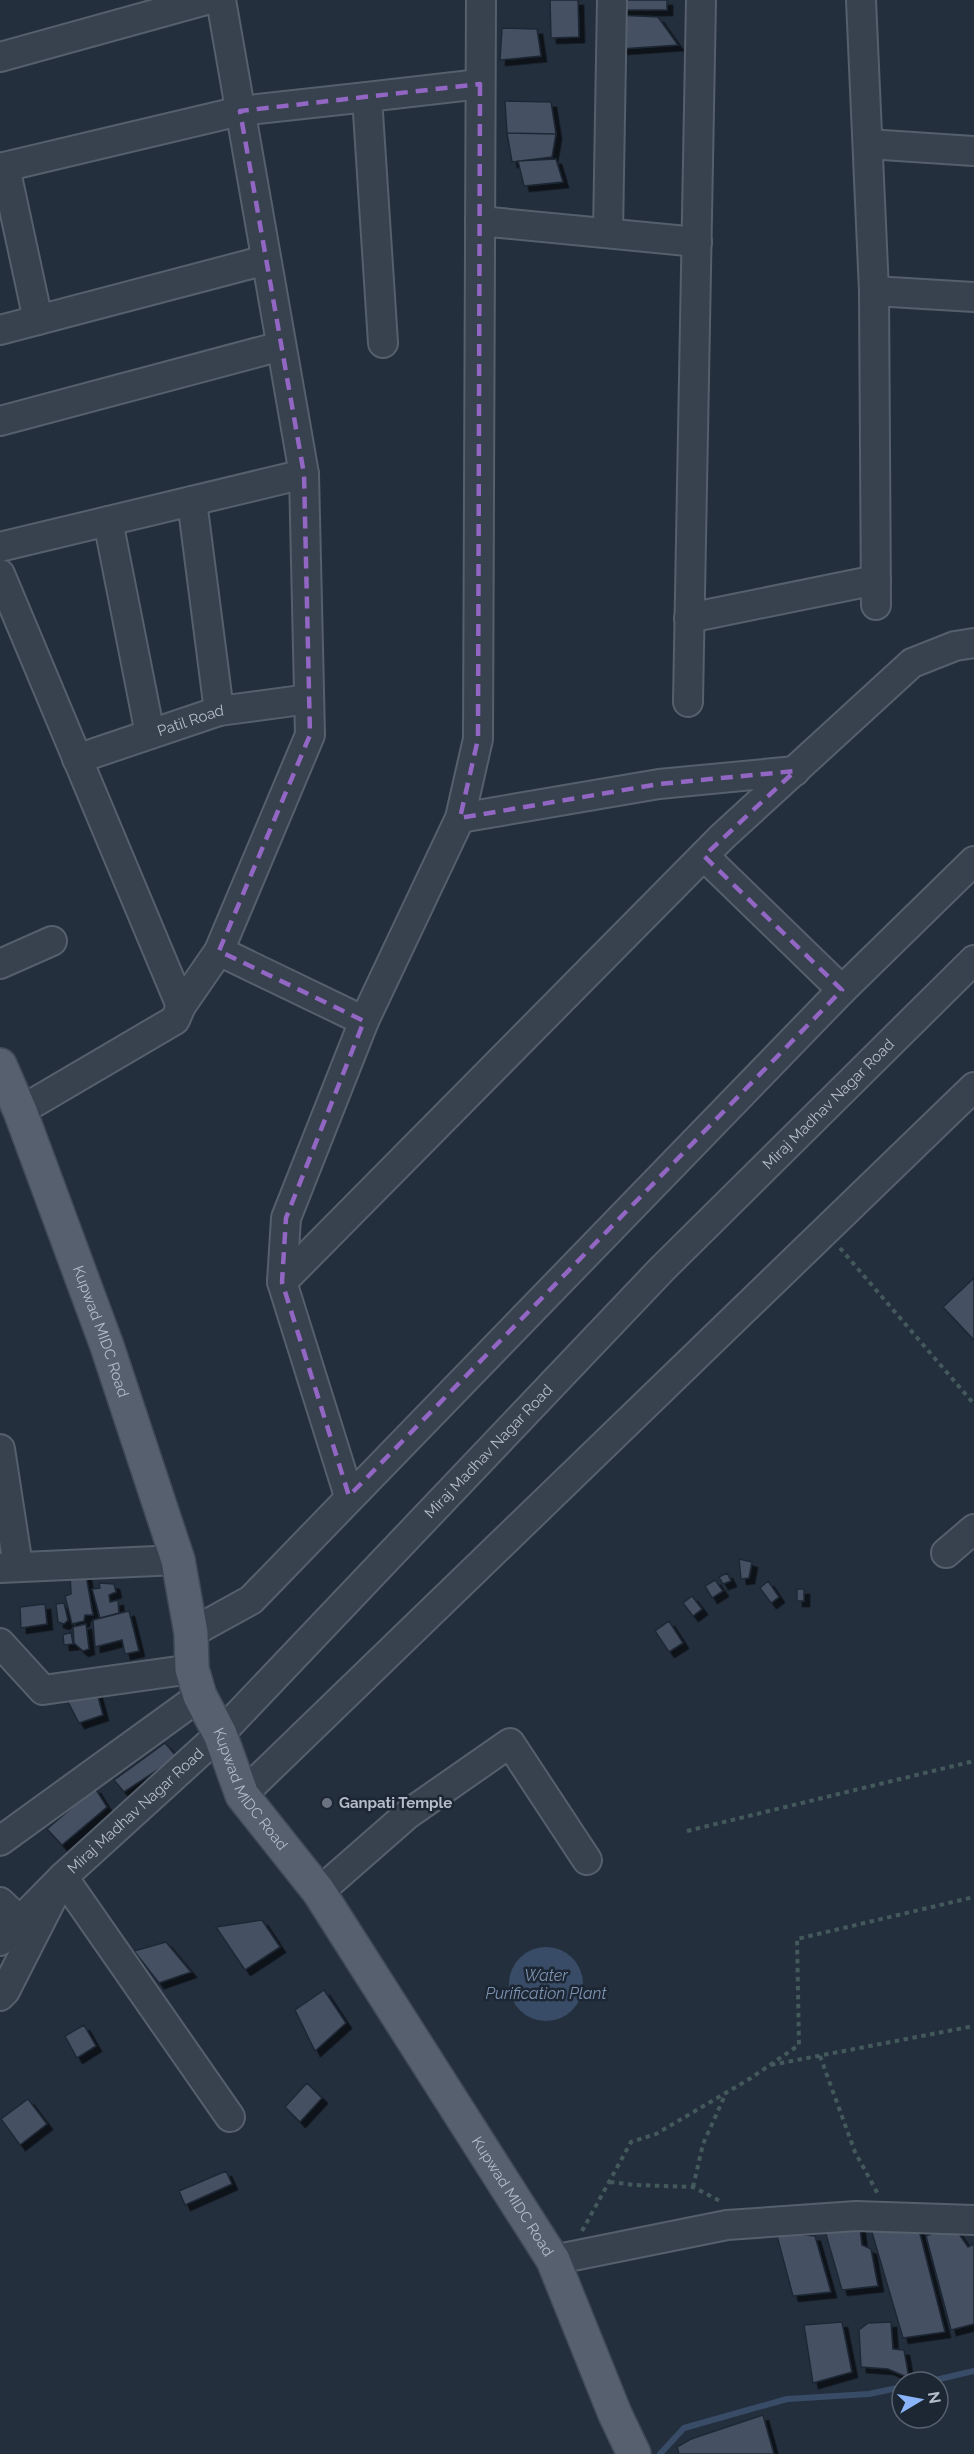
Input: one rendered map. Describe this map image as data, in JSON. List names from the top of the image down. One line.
{"streets":{"main road":["Kupwad MIDC Road"],"street":["Patil Road","Miraj Madhav Nagar Road"]},"crossings":[["Miraj Madhav Nagar Road","Kupwad MIDC Road"]],"water":["Water Purification Plant"],"places":["Ganpati Temple"],"north":"right"}
